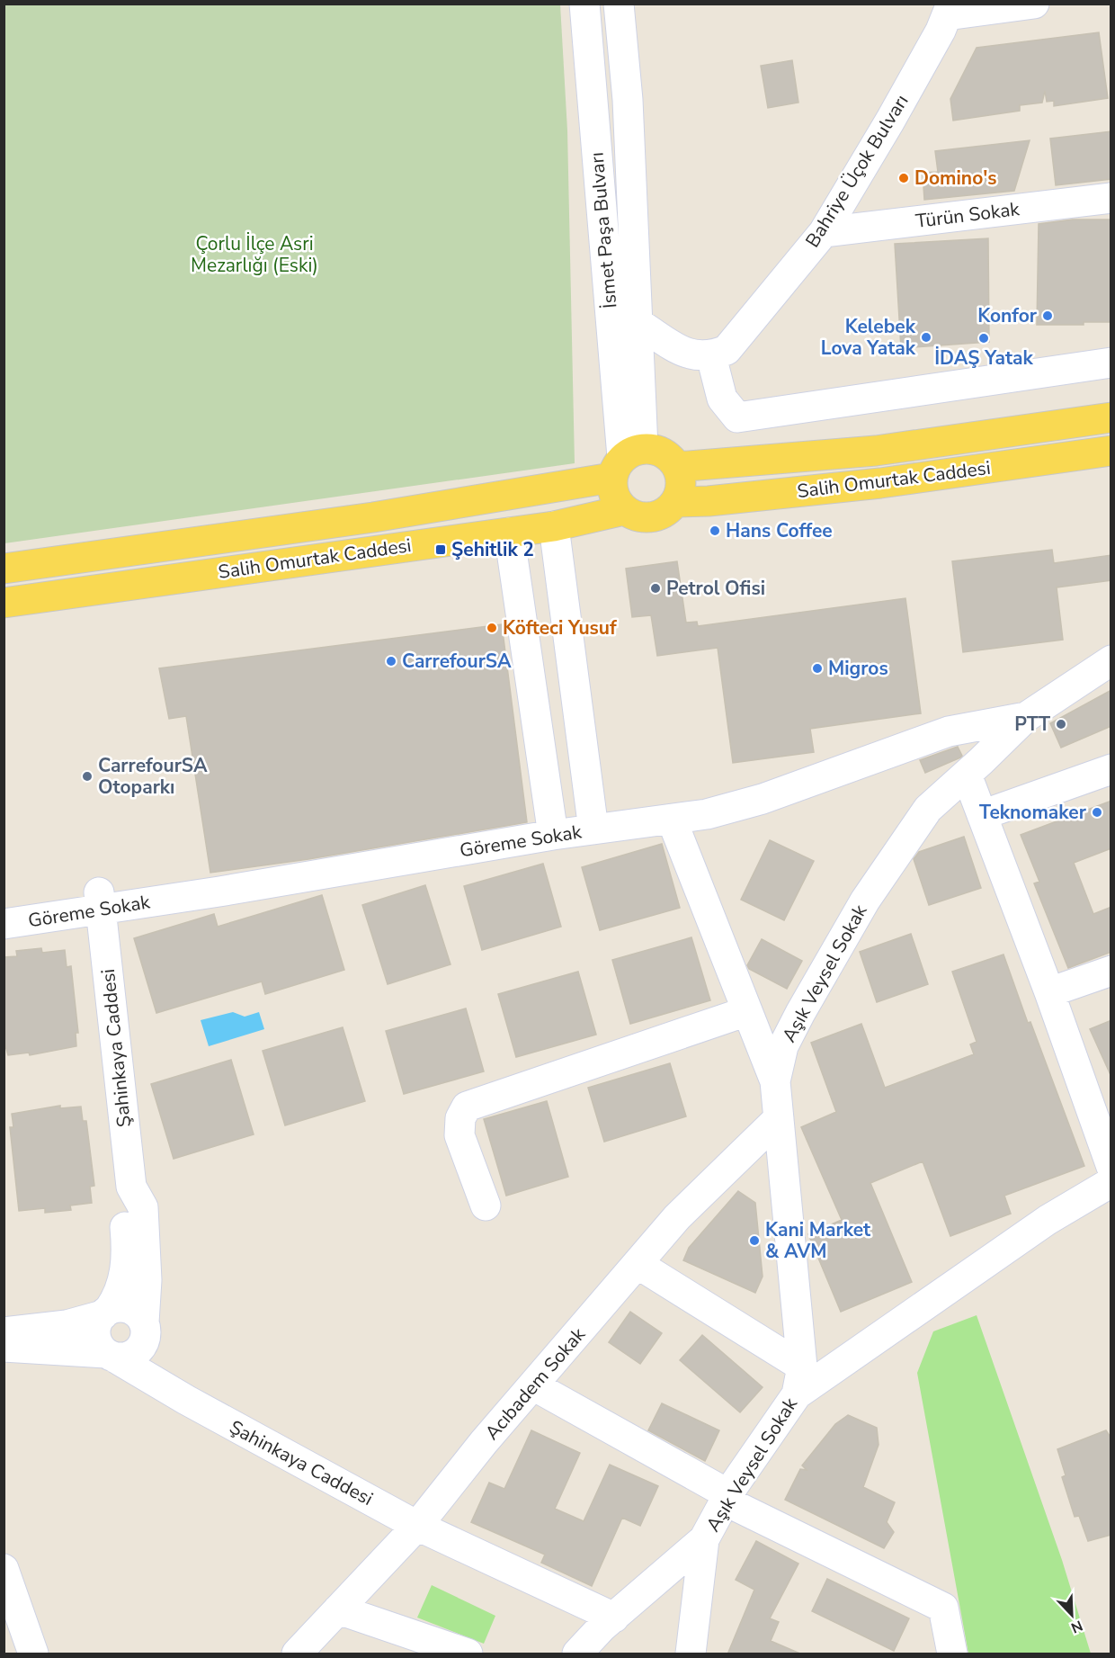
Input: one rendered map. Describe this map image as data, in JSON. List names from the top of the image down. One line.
{"streets":{"main road":["Salih Omurtak Caddesi"],"street":["Bahriye Üçok Bulvarı","Türün Sokak","İsmet Paşa Bulvarı","Göreme Sokak","Aşık Veysel Sokak","Şahinkaya Caddesi","Acıbadem Sokak"]},"crossings":[["Bahriye Üçok Bulvarı","Türün Sokak"],["İsmet Paşa Bulvarı","Salih Omurtak Caddesi"],["Göreme Sokak","Aşık Veysel Sokak"],["Göreme Sokak","Şahinkaya Caddesi"],["Aşık Veysel Sokak","Acıbadem Sokak"],["Şahinkaya Caddesi","Acıbadem Sokak"]],"parks":["Çorlu İlçe Asri Mezarlığı (Eski)"],"places":{"other":["Domino's","Konfor","Kelebek Lova Yatak","İDAŞ Yatak","Hans Coffee","Petrol Ofisi","Köfteci Yusuf","CarrefourSA","Migros","PTT","CarrefourSA Otoparkı","Teknomaker","Kani Market & AVM"],"transit":["Şehitlik 2"]},"north":"bottom right"}
